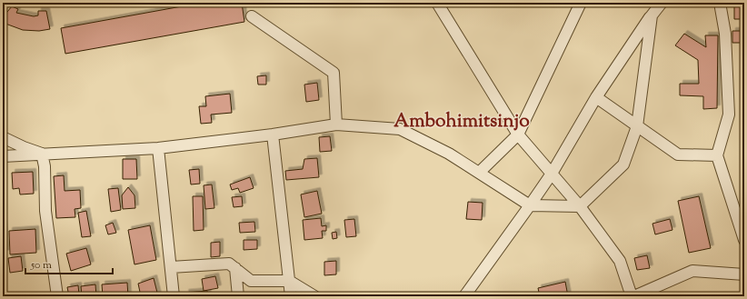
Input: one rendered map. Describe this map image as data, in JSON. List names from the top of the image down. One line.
{"districts":["Ambohimitsinjo"],"scale_bar":"50 m"}
